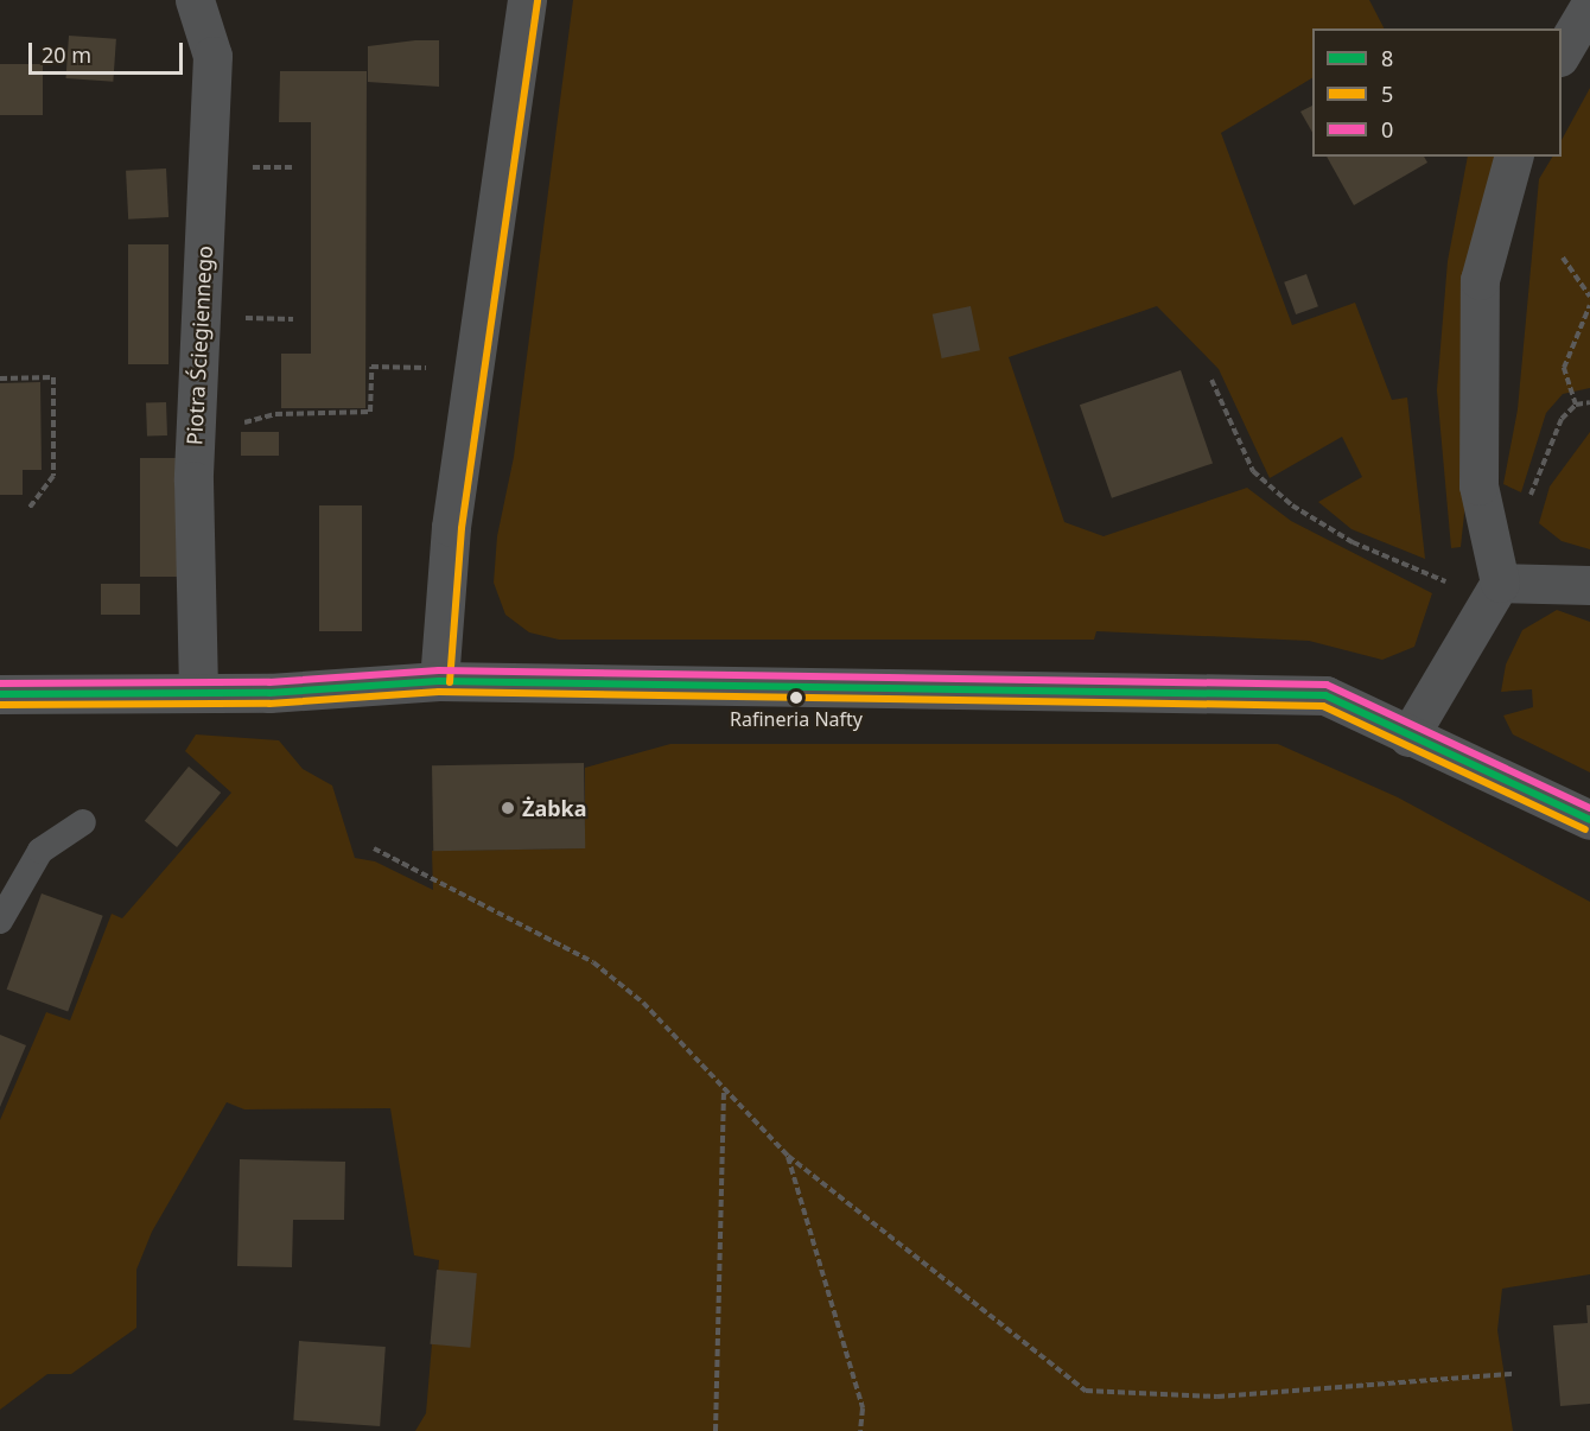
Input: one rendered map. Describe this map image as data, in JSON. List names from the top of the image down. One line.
{"streets":{"street":["Piotra Ściegiennego"]},"places":["Rafineria Nafty","Żabka"],"lines":["transit line 5","transit line 0","transit line 8"],"legend":["8","5","0"],"scale_bar":"20 m"}
